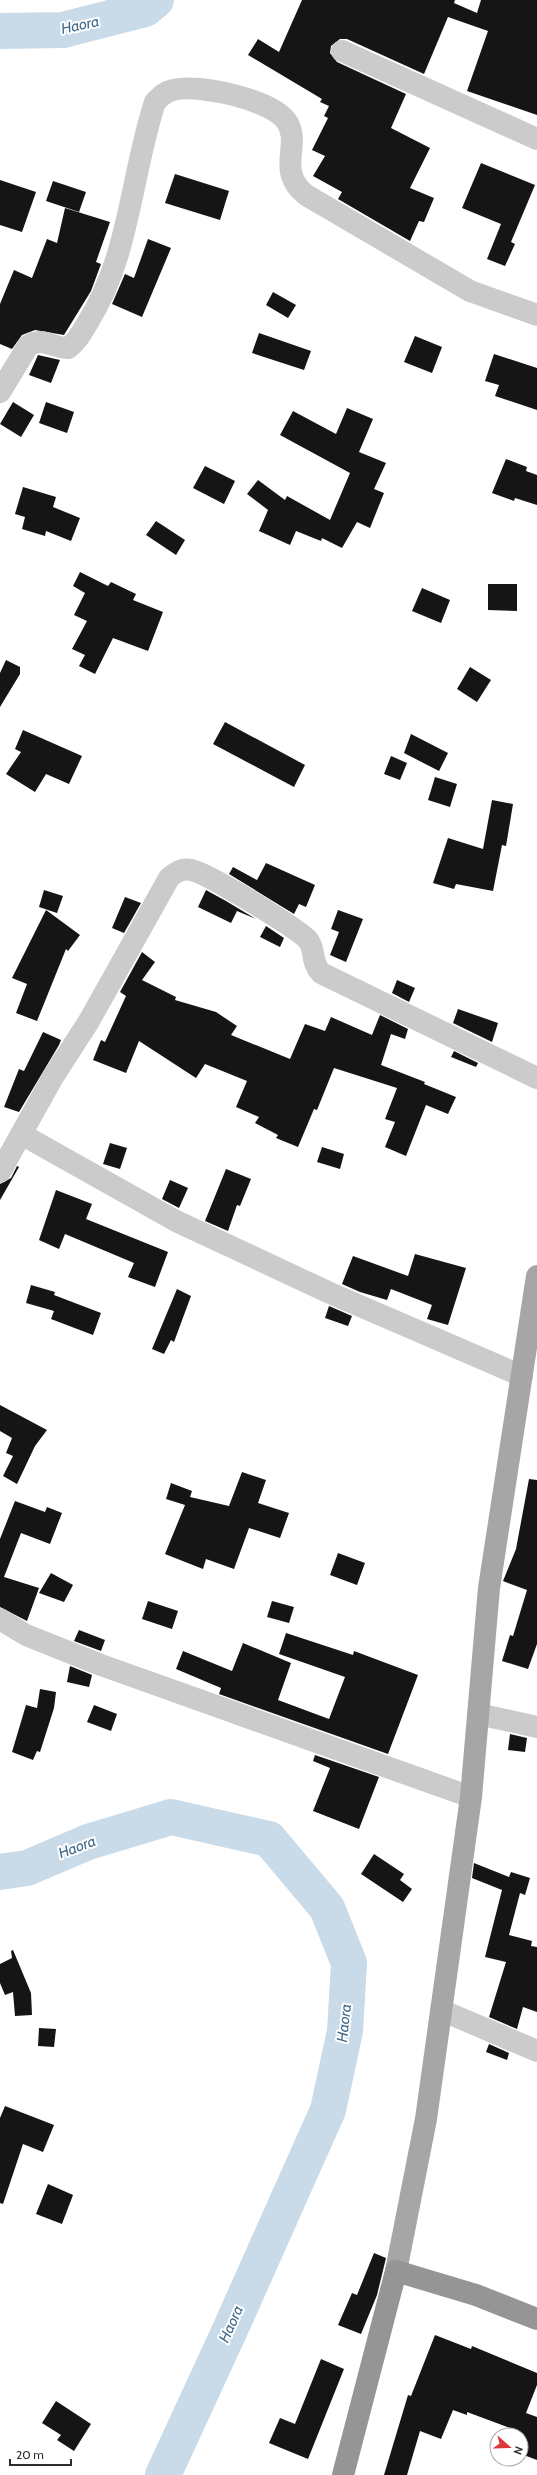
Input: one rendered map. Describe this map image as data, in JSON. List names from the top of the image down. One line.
{"water":["Haora"],"scale_bar":"20 m","north":"right"}
